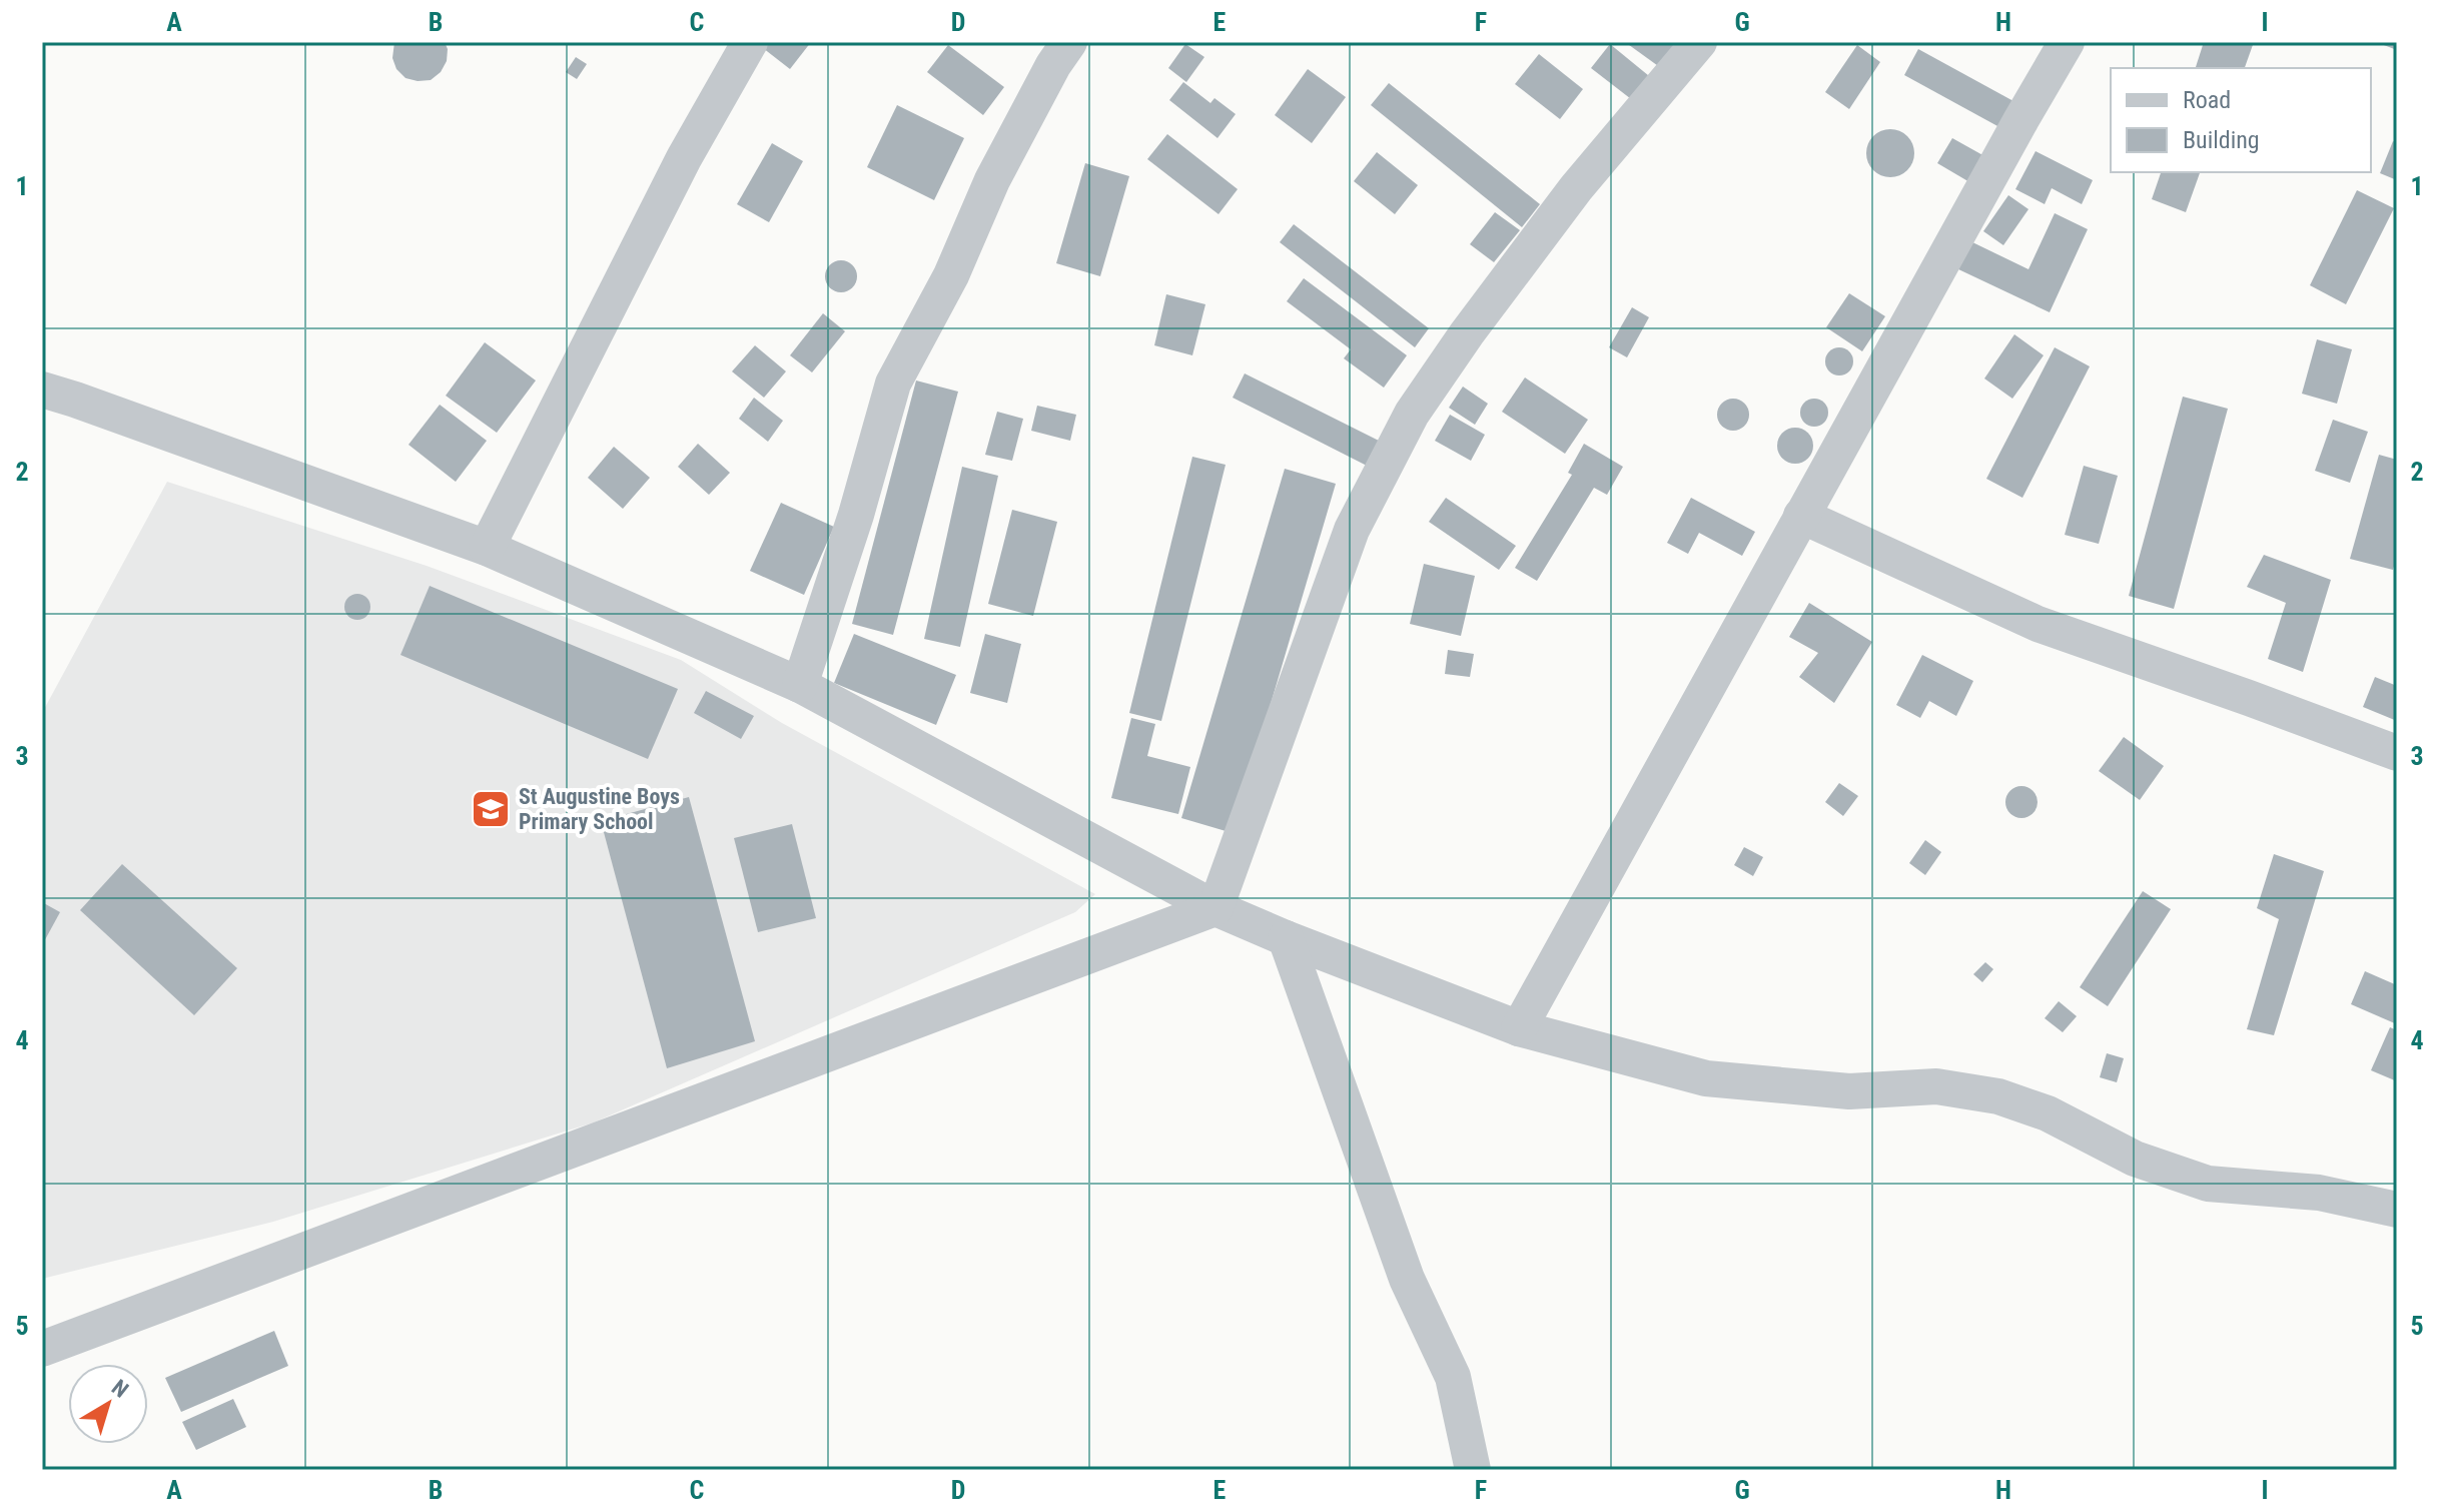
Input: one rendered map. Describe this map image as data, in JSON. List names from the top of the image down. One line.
{"places":{"school or university":["St Augustine Boys Primary School"]},"legend":["Road","Building"],"north":"top right","grid":{"columns":["A","B","C","D","E","F","G","H","I"],"rows":["1","2","3","4","5"]}}
